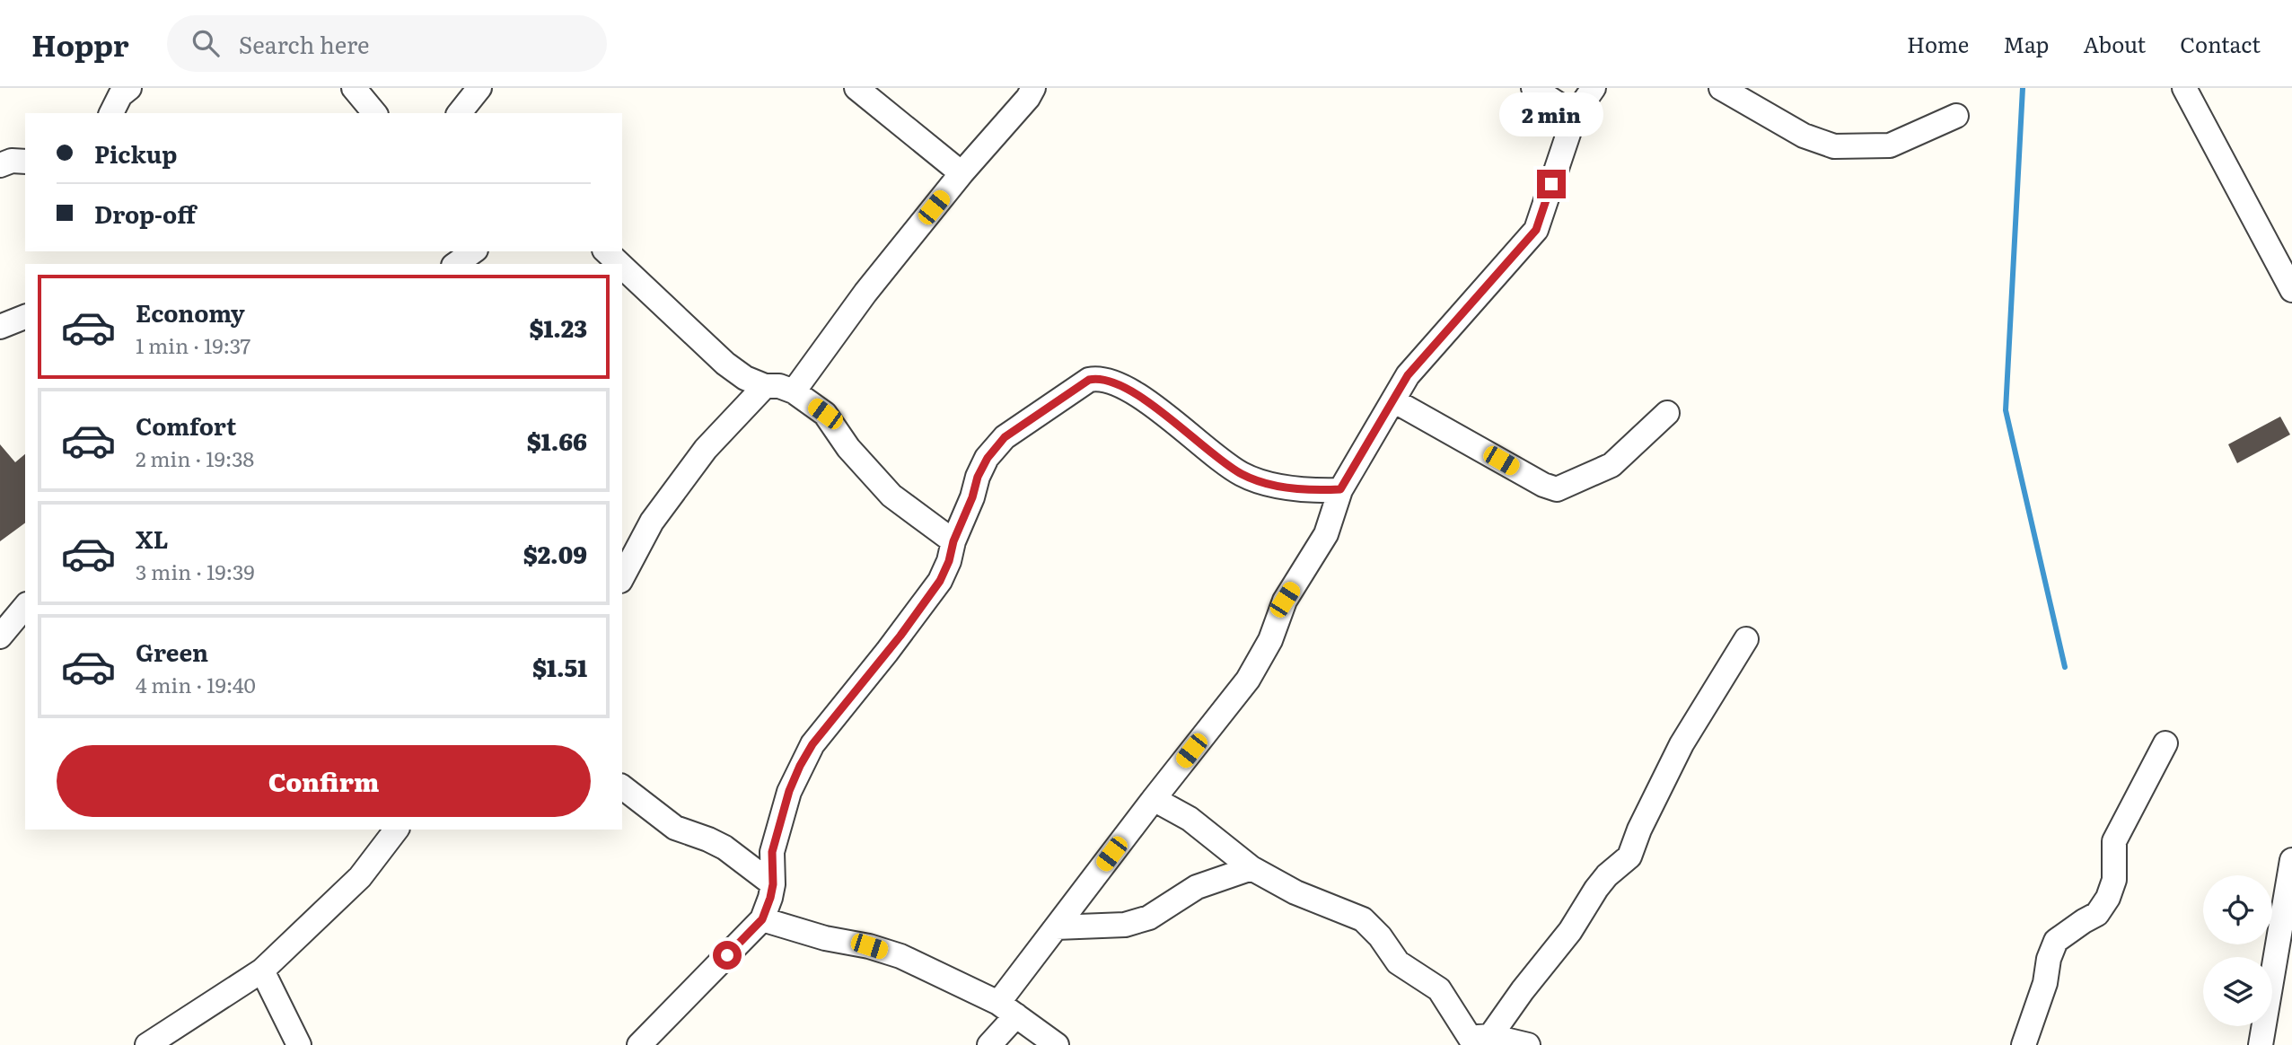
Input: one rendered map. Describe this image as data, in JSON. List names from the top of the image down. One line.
{"page":{"header":"Hoppr","search":"Search here","nav":["Home","Map","About","Contact"],"bubble":"2 min","banner":["Pickup","Drop-off"],"list":[{"name":"Economy","note":"1 min · 19:37","value":"$1.23"},{"name":"Comfort","note":"2 min · 19:38","value":"$1.66"},{"name":"XL","note":"3 min · 19:39","value":"$2.09"},{"name":"Green","note":"4 min · 19:40","value":"$1.51"}],"buttons":"Confirm"}}
